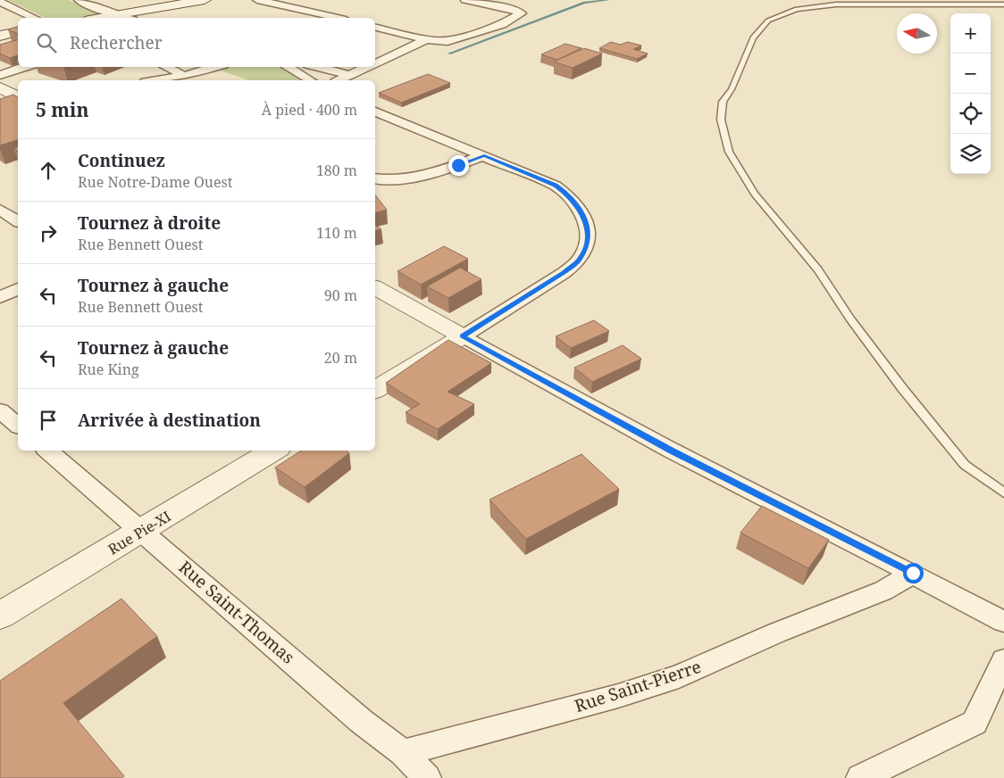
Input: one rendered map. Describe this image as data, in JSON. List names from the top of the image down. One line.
{"streets":{"street":["Rue Pie-XI","Rue Saint-Thomas","Rue Saint-Pierre"]},"crossings":[["Rue Pie-XI","Rue Saint-Thomas"],["Rue Saint-Thomas","Rue Saint-Pierre"]],"north":"left","page":{"map_buttons":["+","−"],"search":"Rechercher","heading":["5 min","À pied · 400 m"],"list":[["Continuez","Rue Notre-Dame Ouest","180 m"],["Tournez à droite","Rue Bennett Ouest","110 m"],["Tournez à gauche","Rue Bennett Ouest","90 m"],["Tournez à gauche","Rue King","20 m"],"Arrivée à destination"]}}
